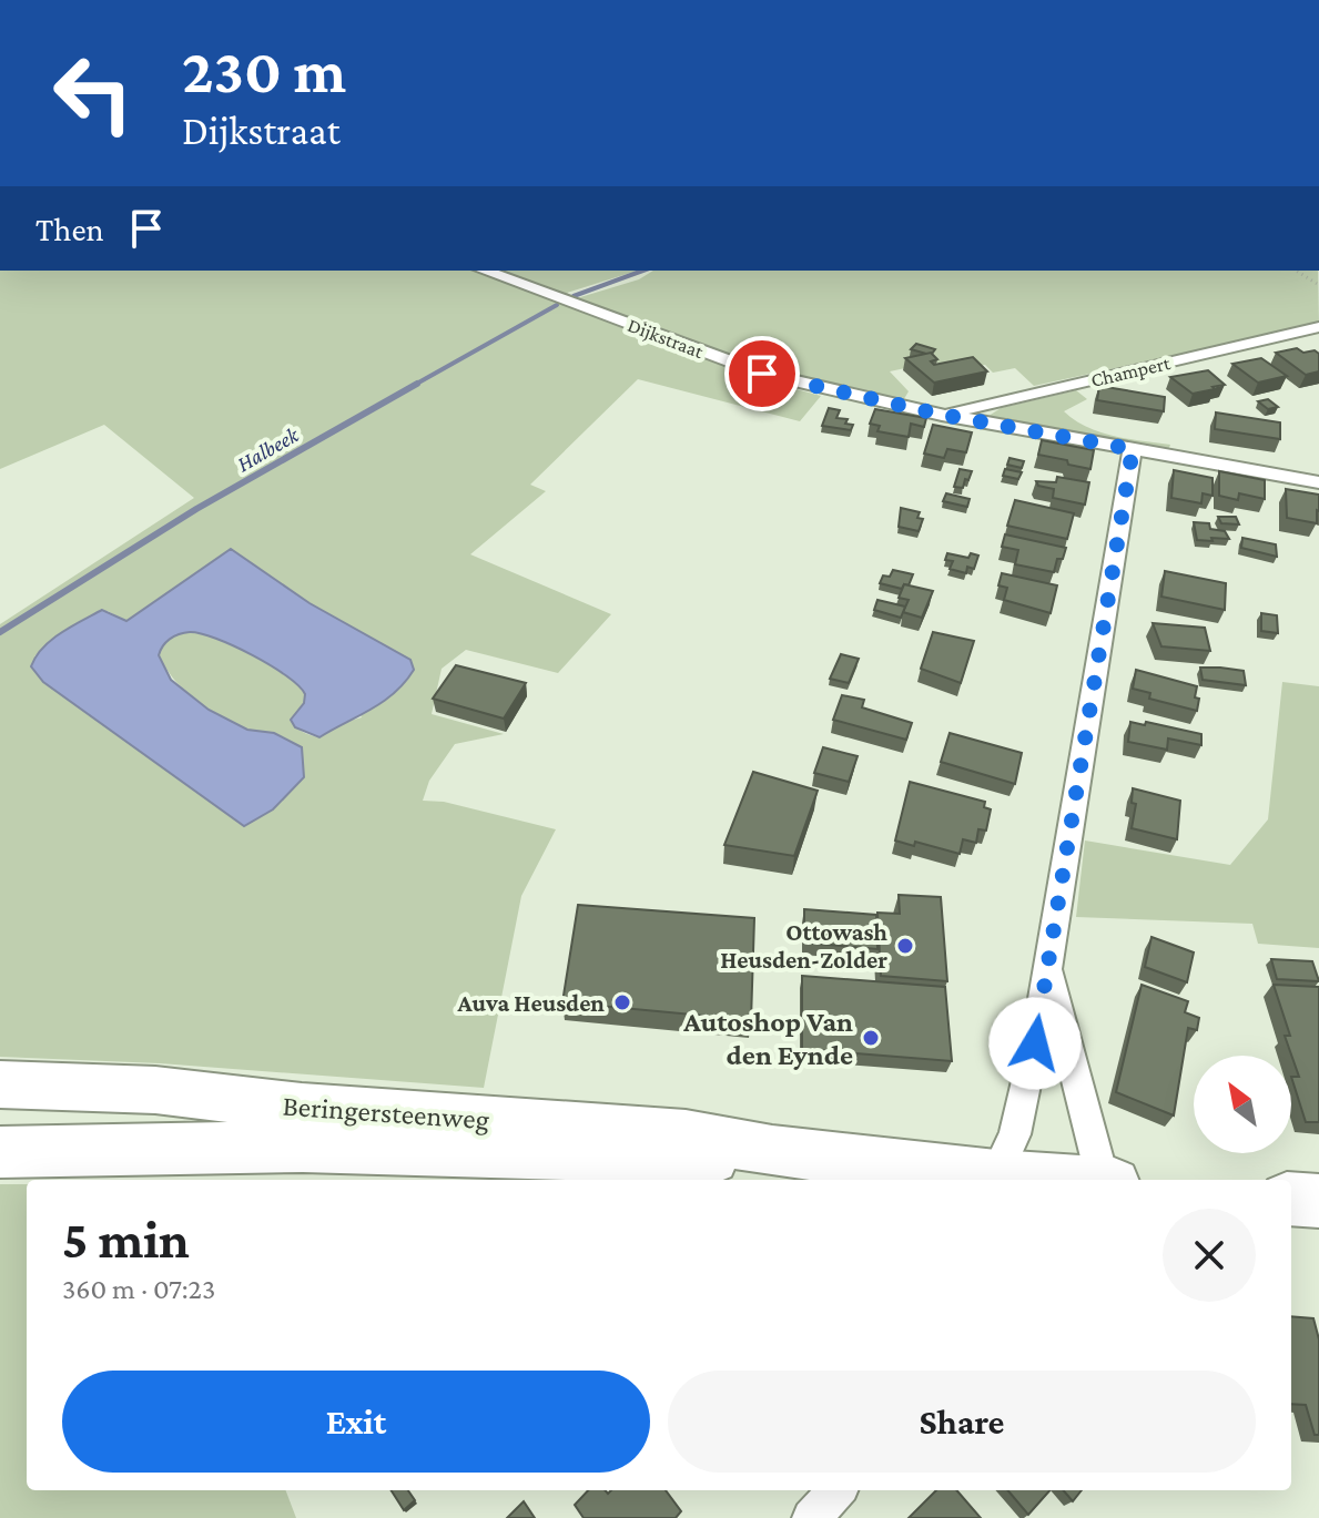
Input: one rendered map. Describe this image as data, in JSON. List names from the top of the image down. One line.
{"streets":{"main road":["Beringersteenweg"],"street":["Dijkstraat","Champert"]},"crossings":[["Dijkstraat","Champert"]],"water":["Halbeek"],"places":["Ottowash Heusden-Zolder","Auva Heusden","Autoshop Van den Eynde"],"north":"top left","page":{"turn":["230 m","Dijkstraat"],"then":"Then","heading":["5 min","360 m · 07:23"],"buttons":["Exit","Share"]}}
